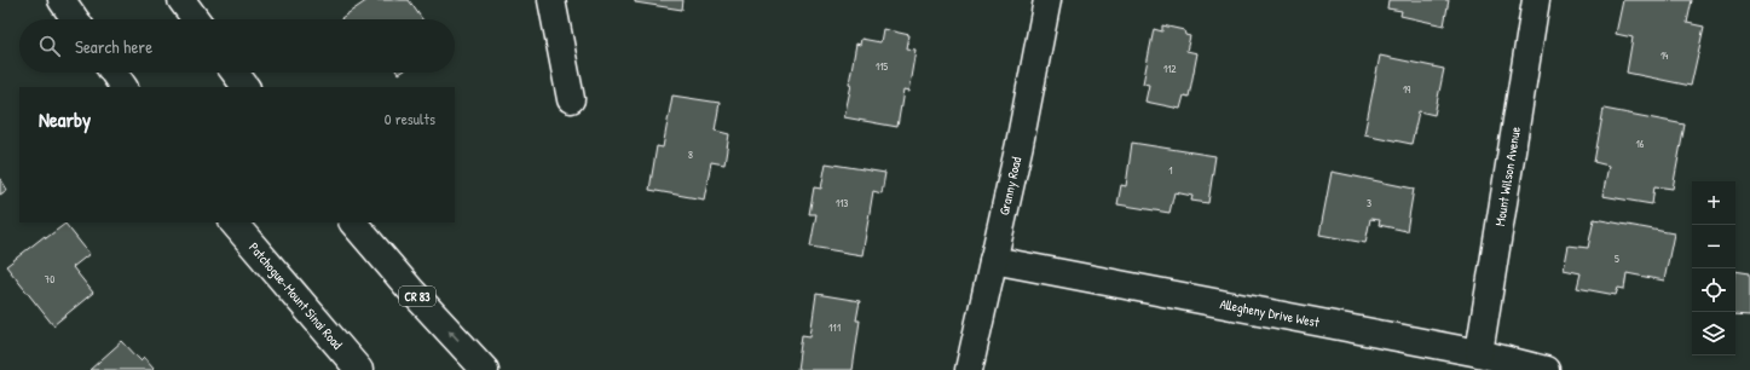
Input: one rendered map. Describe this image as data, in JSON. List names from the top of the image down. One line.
{"streets":{"main road":["Mount Wilson Avenue","Granny Road","Patchogue-Mount Sinai Road","CR 83","Allegheny Drive West"]},"crossings":[["Mount Wilson Avenue","Allegheny Drive West"],["Granny Road","Allegheny Drive West"]],"house_numbers":["14","115","112","19","16","8","1","113","3","5","70","111"],"page":{"search":"Search here","heading":["Nearby","0 results"],"map_buttons":["+","−"]}}
